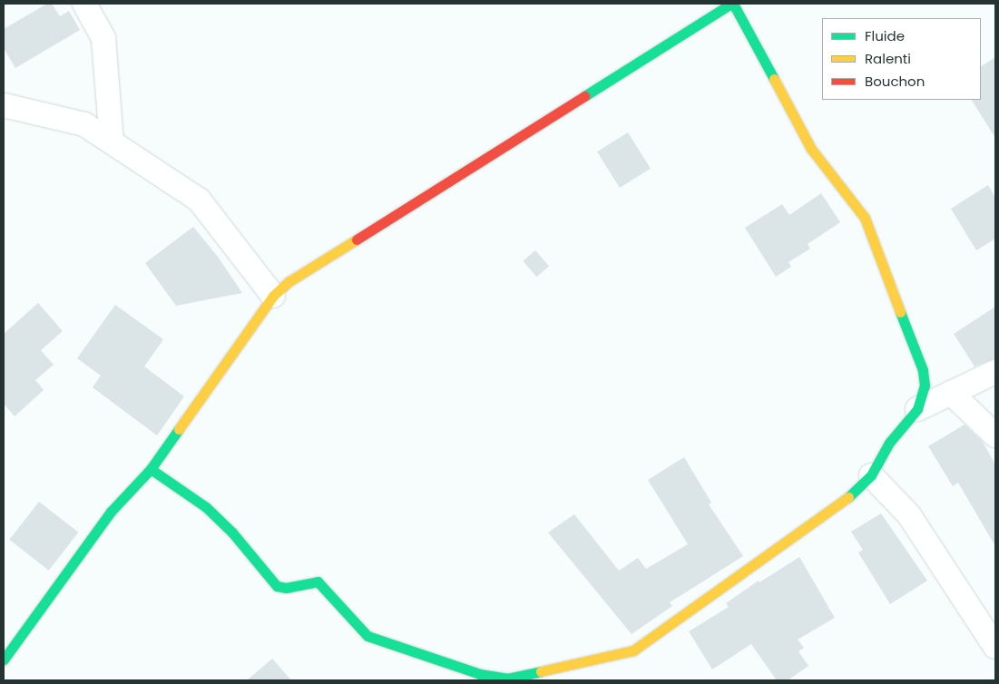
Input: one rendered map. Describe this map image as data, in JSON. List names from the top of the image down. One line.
{"legend":["Fluide","Ralenti","Bouchon"]}
